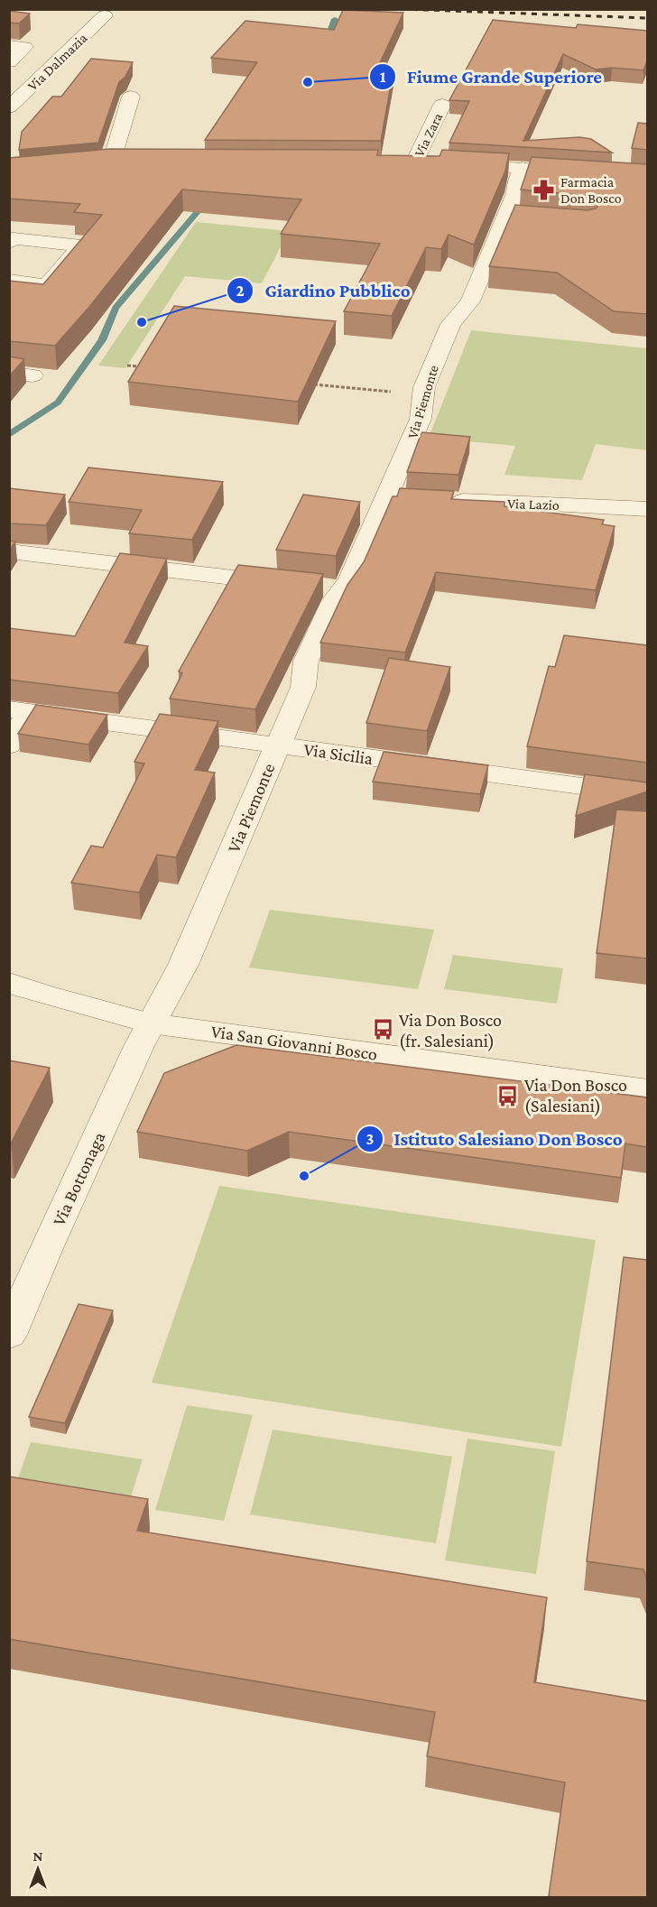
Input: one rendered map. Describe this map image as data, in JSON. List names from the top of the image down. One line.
{"streets":{"street":["Via Dalmazia","Via Zara","Via Piemonte","Via Lazio","Via Sicilia","Via San Giovanni Bosco","Via Bottonaga"]},"crossings":[["Via Piemonte","Via Sicilia"],["Via Piemonte","Via San Giovanni Bosco"],["Via Piemonte","Via Bottonaga"],["Via San Giovanni Bosco","Via Bottonaga"]],"places":{"other":["Fiume Grande Superiore","Giardino Pubblico","Istituto Salesiano Don Bosco"],"pharmacy":["Farmacia Don Bosco"],"bus stop":["Via Don Bosco (fr. Salesiani)","Via Don Bosco (Salesiani)"]},"north":"top"}
